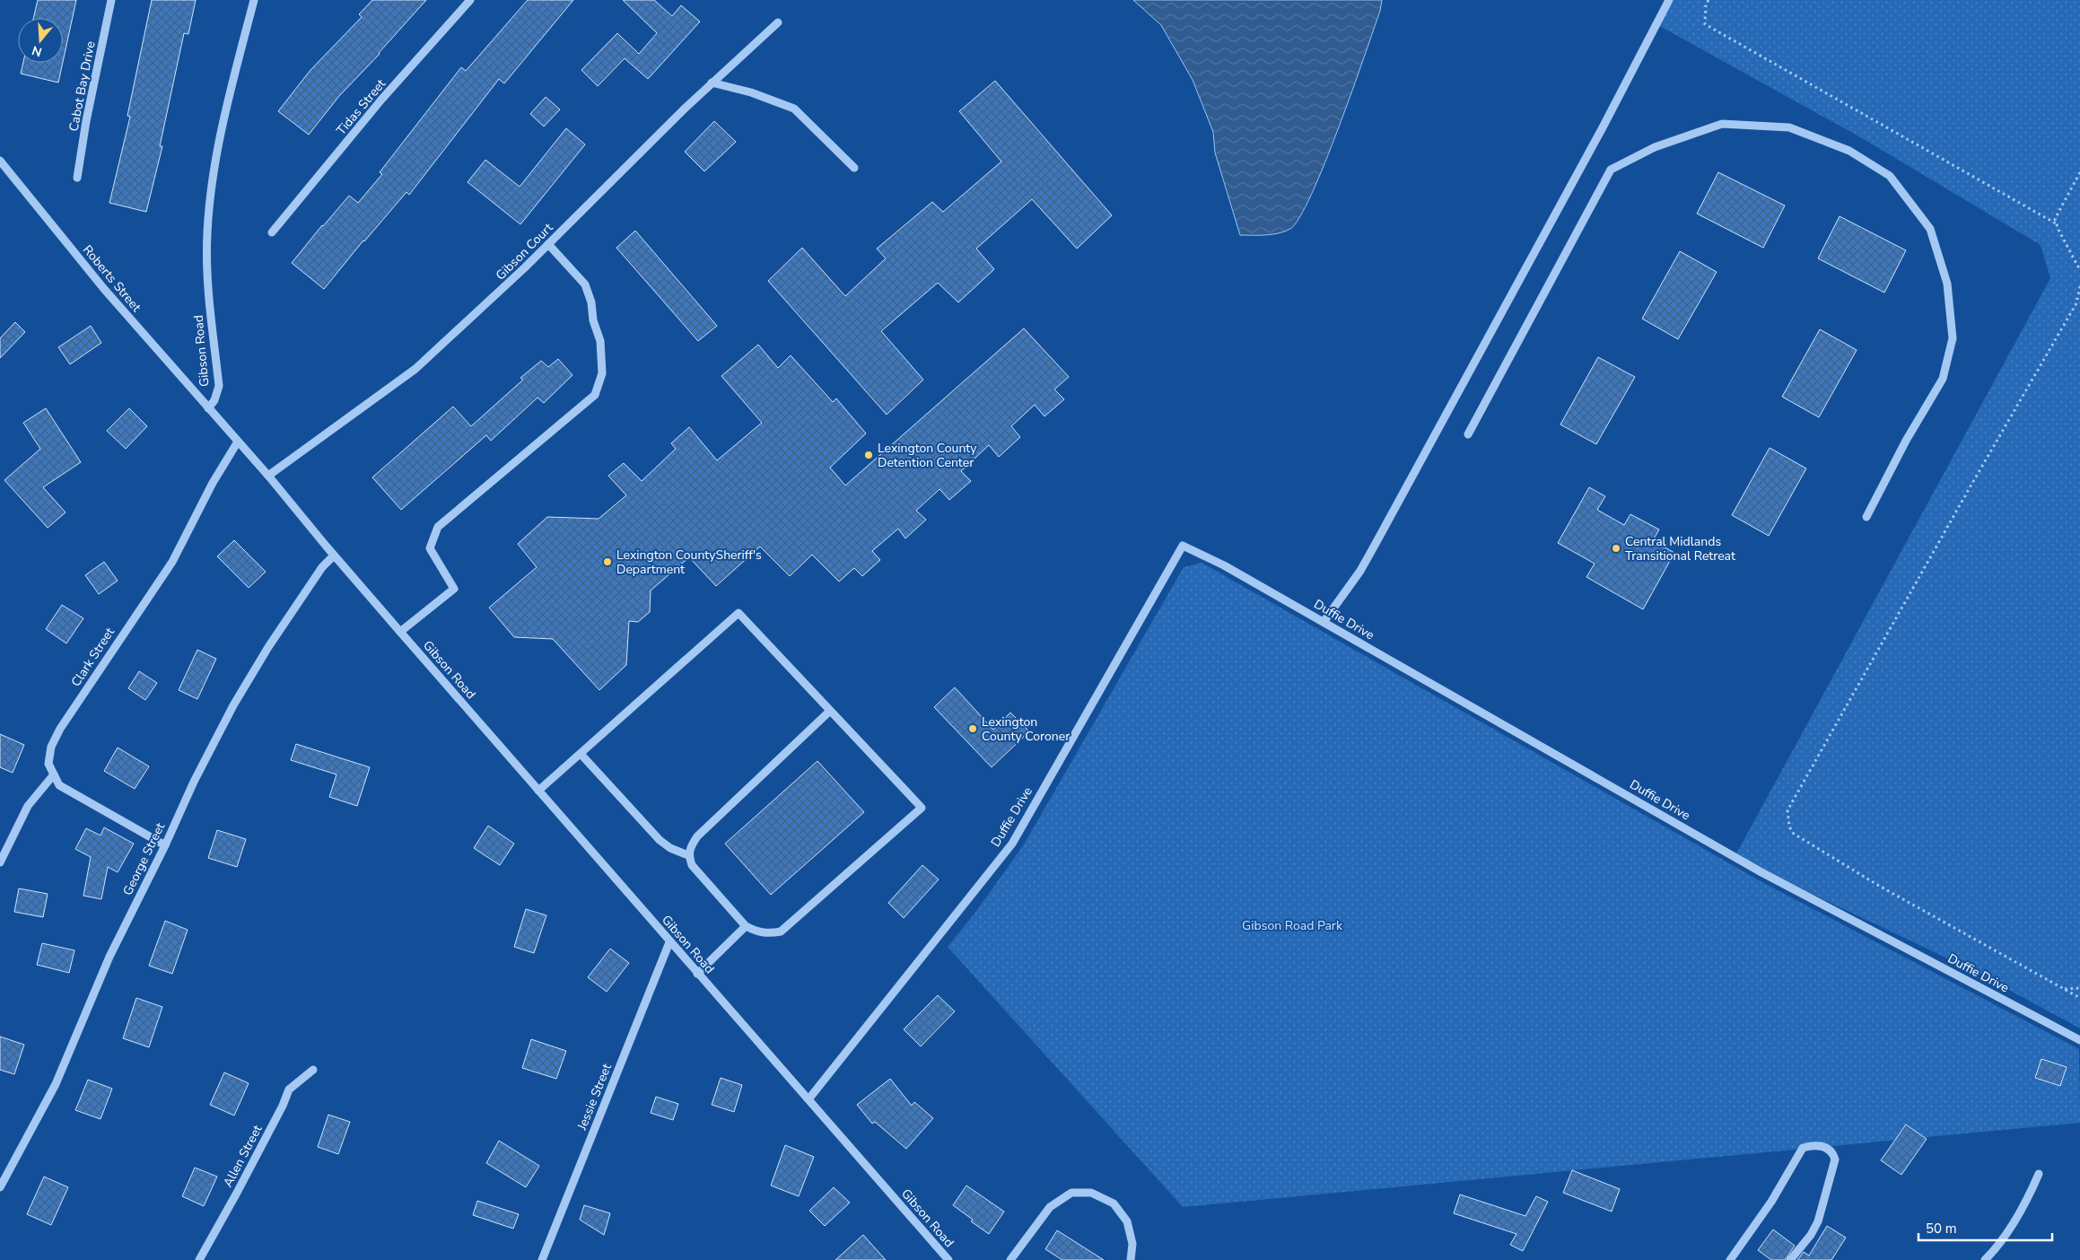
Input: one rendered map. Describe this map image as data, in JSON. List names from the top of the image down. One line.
{"streets":{"street":["Cabot Bay Drive","Tidas Street","Gibson Court","Roberts Street","Gibson Road","Duffie Drive","Clark Street","George Street","Jessie Street","Allen Street"]},"crossings":[["Gibson Court","Gibson Road"],["Roberts Street","Gibson Road"],["Gibson Road","Duffie Drive"],["Gibson Road","Clark Street"],["Gibson Road","George Street"],["Gibson Road","Jessie Street"]],"parks":["Gibson Road Park"],"places":["Lexington County Detention Center","Central Midlands Transitional Retreat","Lexington CountySheriff's Department","Lexington County Coroner"],"scale_bar":"50 m","north":"bottom"}
